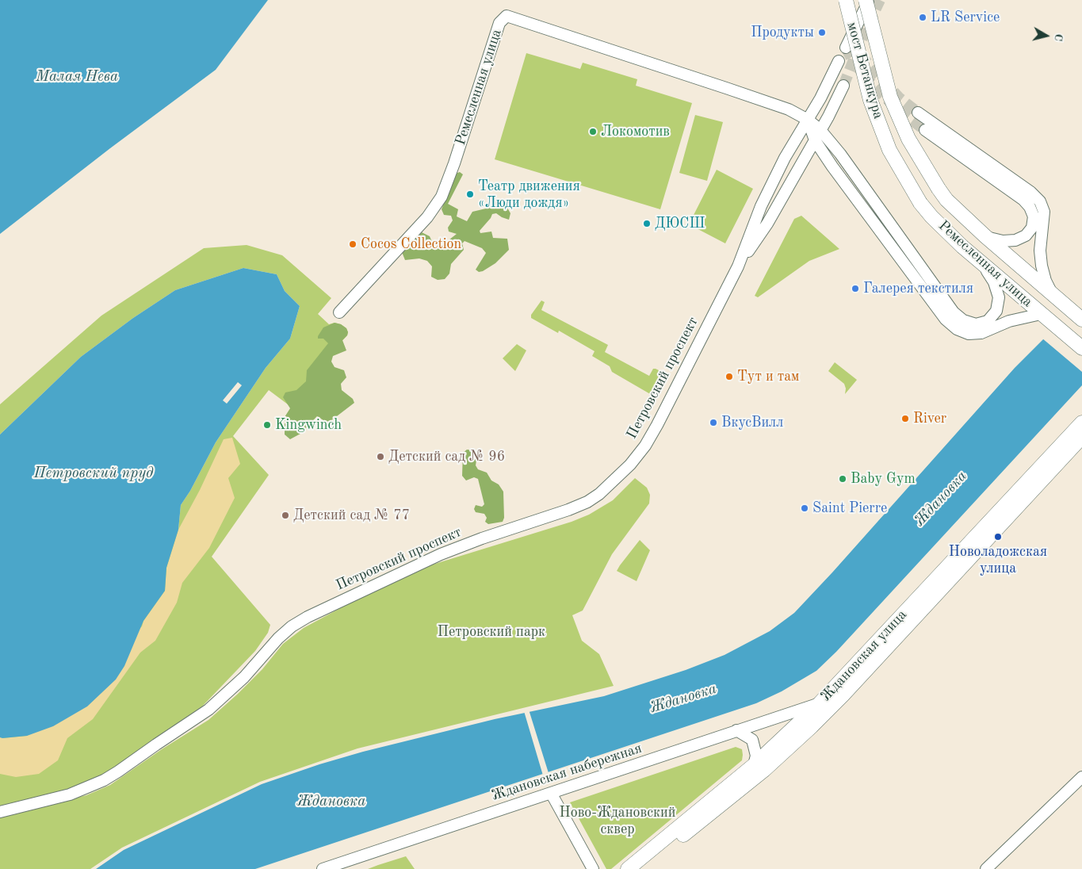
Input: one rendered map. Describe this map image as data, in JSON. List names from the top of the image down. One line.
{"streets":{"main road":["мост Бетанкура","Ремесленная улица","Ждановская улица"],"street":["Петровский проспект","Ждановская набережная"]},"crossings":[["мост Бетанкура","Ремесленная улица"],["Ремесленная улица","Петровский проспект"],["Ждановская улица","Ждановская набережная"]],"water":["Малая Нева","Петровский пруд","Ждановка"],"parks":["Петровский парк","Ново-Ждановский сквер"],"places":["LR Service","Продукты","Локомотив","Театр движения «Люди дождя»","ДЮСШ","Cocos Collection","Галерея текстиля","Тут и там","River","ВкусВилл","Kingwinch","Детский сад № 96","Baby Gym","Saint Pierre","Детский сад № 77","Новоладожская улица"],"north":"right"}
